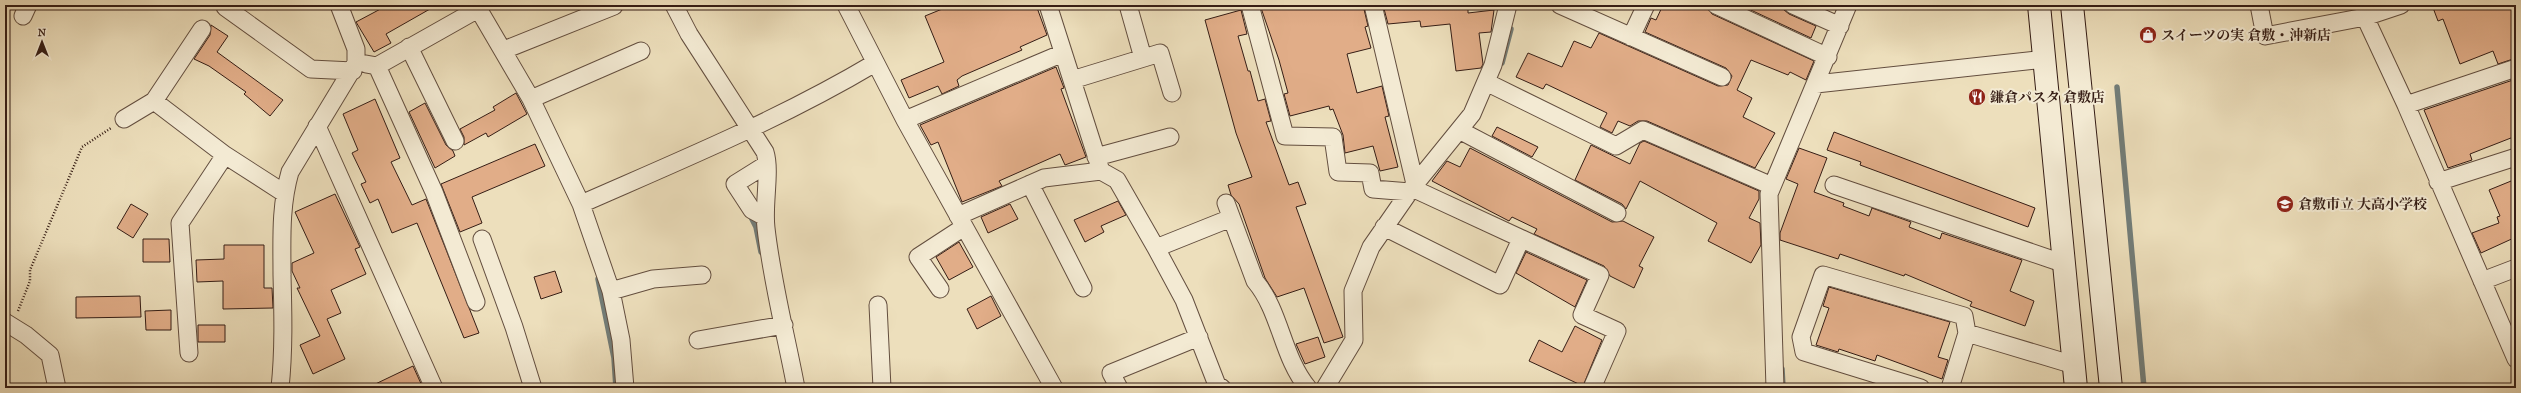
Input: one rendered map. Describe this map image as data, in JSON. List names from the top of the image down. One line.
{"places":{"shop":["スイーツの実 倉敷・沖新店"],"restaurant":["鎌倉パスタ 倉敷店"],"school or university":["倉敷市立 大高小学校"]},"north":"top"}
